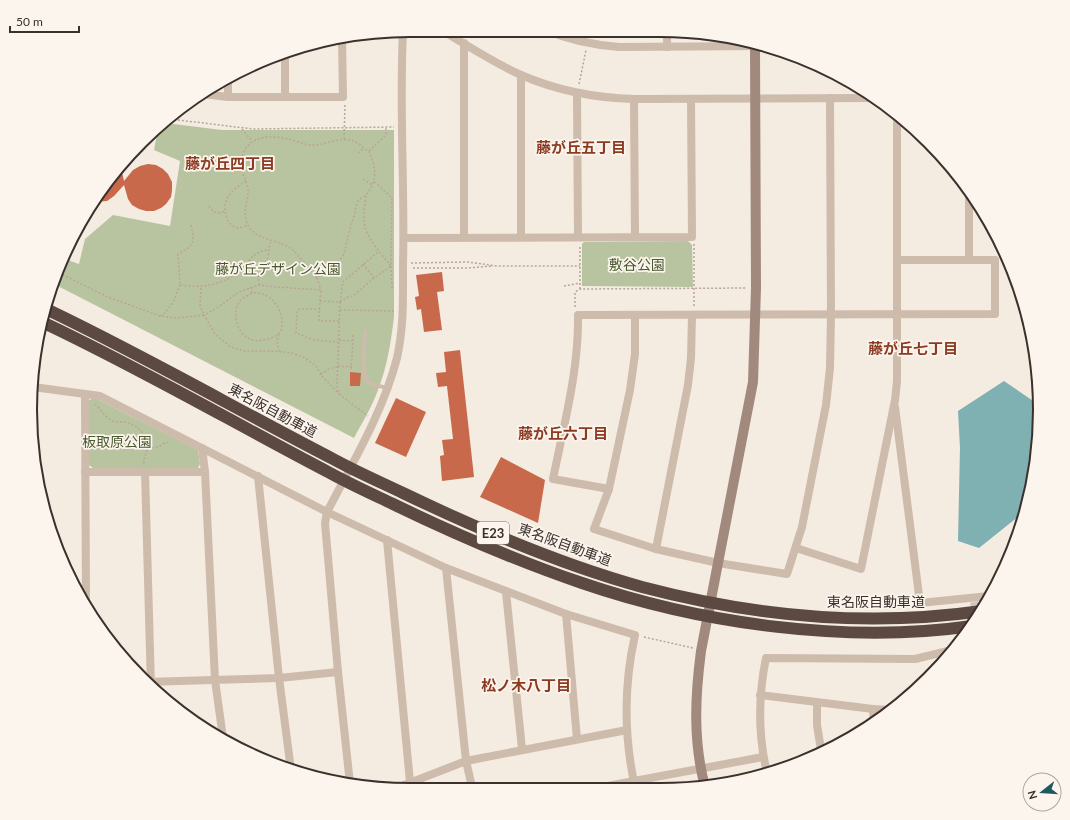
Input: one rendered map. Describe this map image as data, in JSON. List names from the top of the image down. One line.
{"streets":{"highway":["東名阪自動車道","E23"]},"districts":["藤が丘五丁目","藤が丘四丁目","藤が丘七丁目","藤が丘六丁目","松ノ木八丁目"],"parks":["敷谷公園","藤が丘デザイン公園","板取原公園"],"scale_bar":"50 m","north":"left"}
